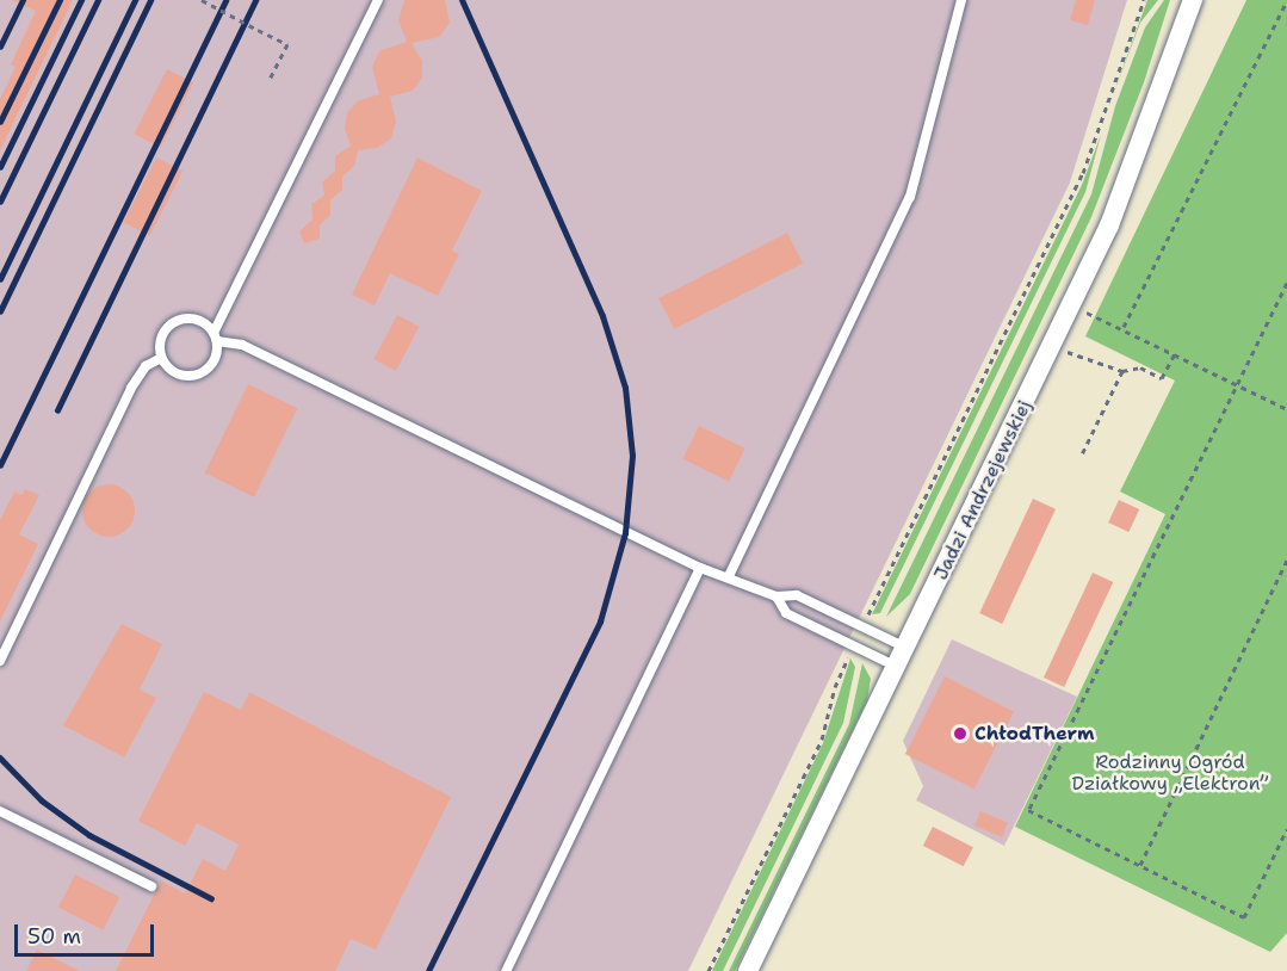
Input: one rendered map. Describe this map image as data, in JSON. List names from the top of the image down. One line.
{"streets":{"street":["Jadzi Andrzejewskiej"]},"parks":["Rodzinny Ogród Działkowy „Elektron”"],"places":["ChłodTherm"],"scale_bar":"50 m"}
